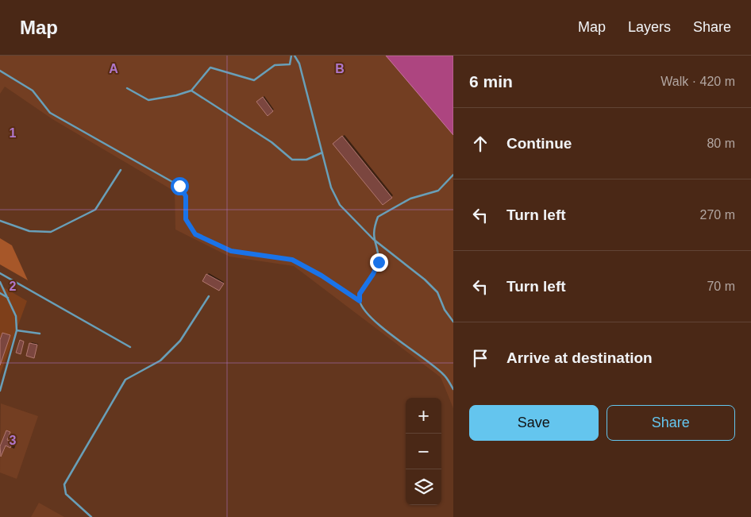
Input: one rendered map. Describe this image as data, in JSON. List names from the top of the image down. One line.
{"page":{"header":"Map","nav":["Map","Layers","Share"],"heading":["6 min","Walk · 420 m"],"list":[["Continue","80 m"],["Turn left","270 m"],["Turn left","70 m"],"Arrive at destination"],"buttons":["Save","Share"],"map_buttons":["+","−"]},"grid":{"columns":["A","B"],"rows":["1","2","3"]}}
